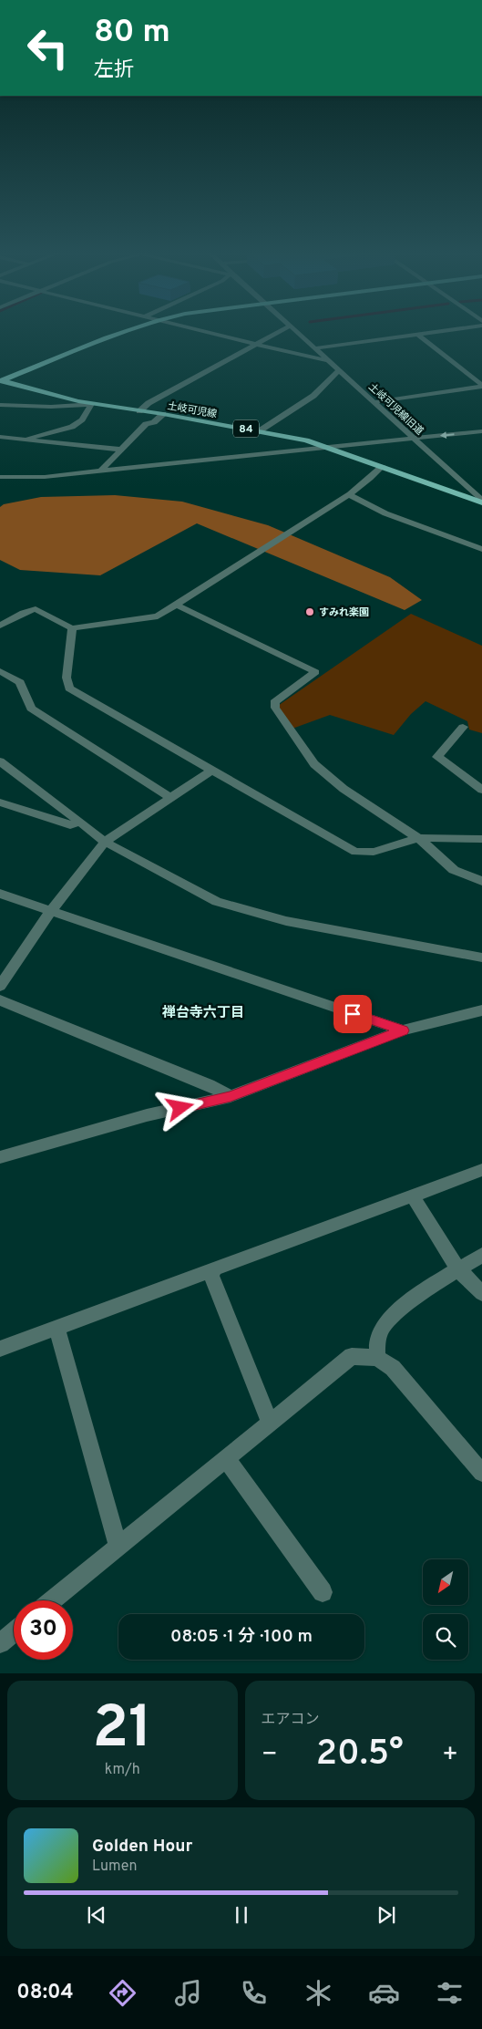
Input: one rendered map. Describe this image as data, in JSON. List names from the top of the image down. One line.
{"streets":{"main road":["土岐可児線","84"],"street":["土岐可児線旧道"]},"crossings":[["土岐可児線旧道","土岐可児線"]],"districts":["禅台寺六丁目"],"places":["すみれ楽園"],"north":"bottom left","page":{"turn":["80 m","左折"],"limit":"30","trip":"08:05 · 1 分 · 100 m","tile":[["21","km/h"],"エアコン"],"heat":["−","20.5°","+"],"song":["Golden Hour","Lumen"],"tabs":"08:04"}}
